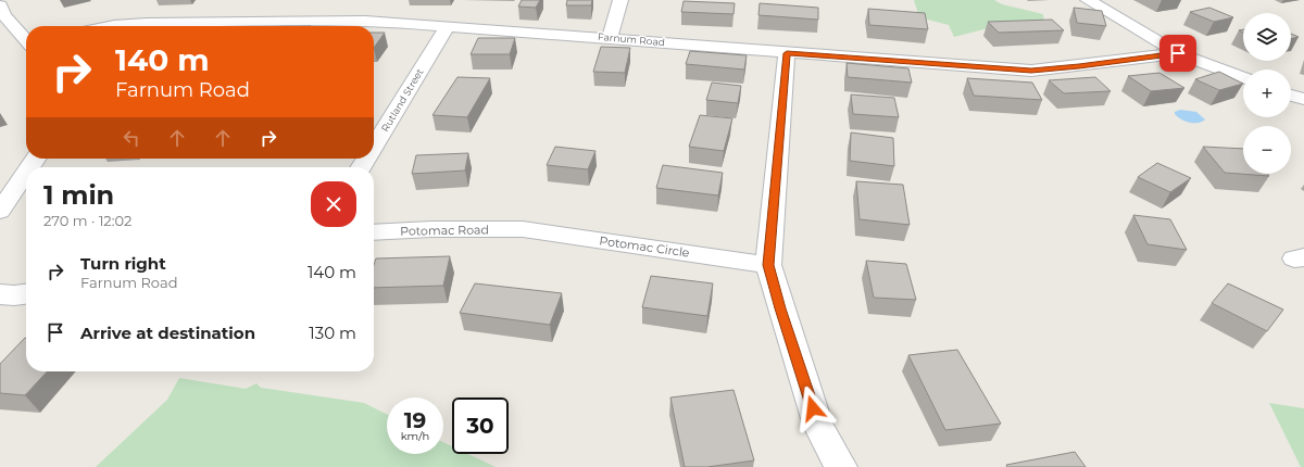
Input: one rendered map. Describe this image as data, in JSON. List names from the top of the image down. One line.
{"streets":{"street":["Farnum Road","Rutland Street","Potomac Road","Potomac Circle"]},"crossings":[["Farnum Road","Rutland Street"],["Potomac Road","Potomac Circle"]],"page":{"map_buttons":["+","−"],"turn":["140 m","Farnum Road"],"heading":["1 min","270 m · 12:02"],"list":[{"name":"Turn right","note":"Farnum Road","value":"140 m"},{"name":"Arrive at destination","value":"130 m"}],"speed":"19 km/h","limit":"30"}}
